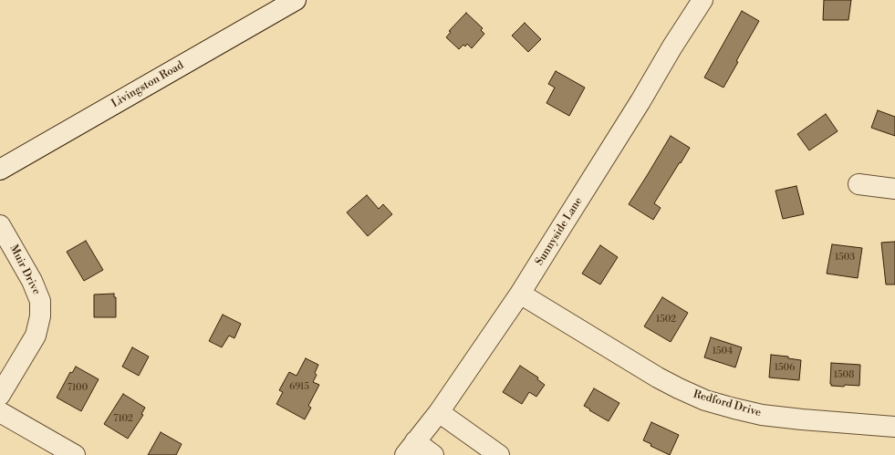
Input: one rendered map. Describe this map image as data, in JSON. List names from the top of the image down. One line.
{"streets":{"street":["Livingston Road","Sunnyside Lane","Muir Drive","Redford Drive"]},"crossings":[["Sunnyside Lane","Redford Drive"]],"house_numbers":["1503","1502","1504","1506","1508","6915","7100","7102"]}
